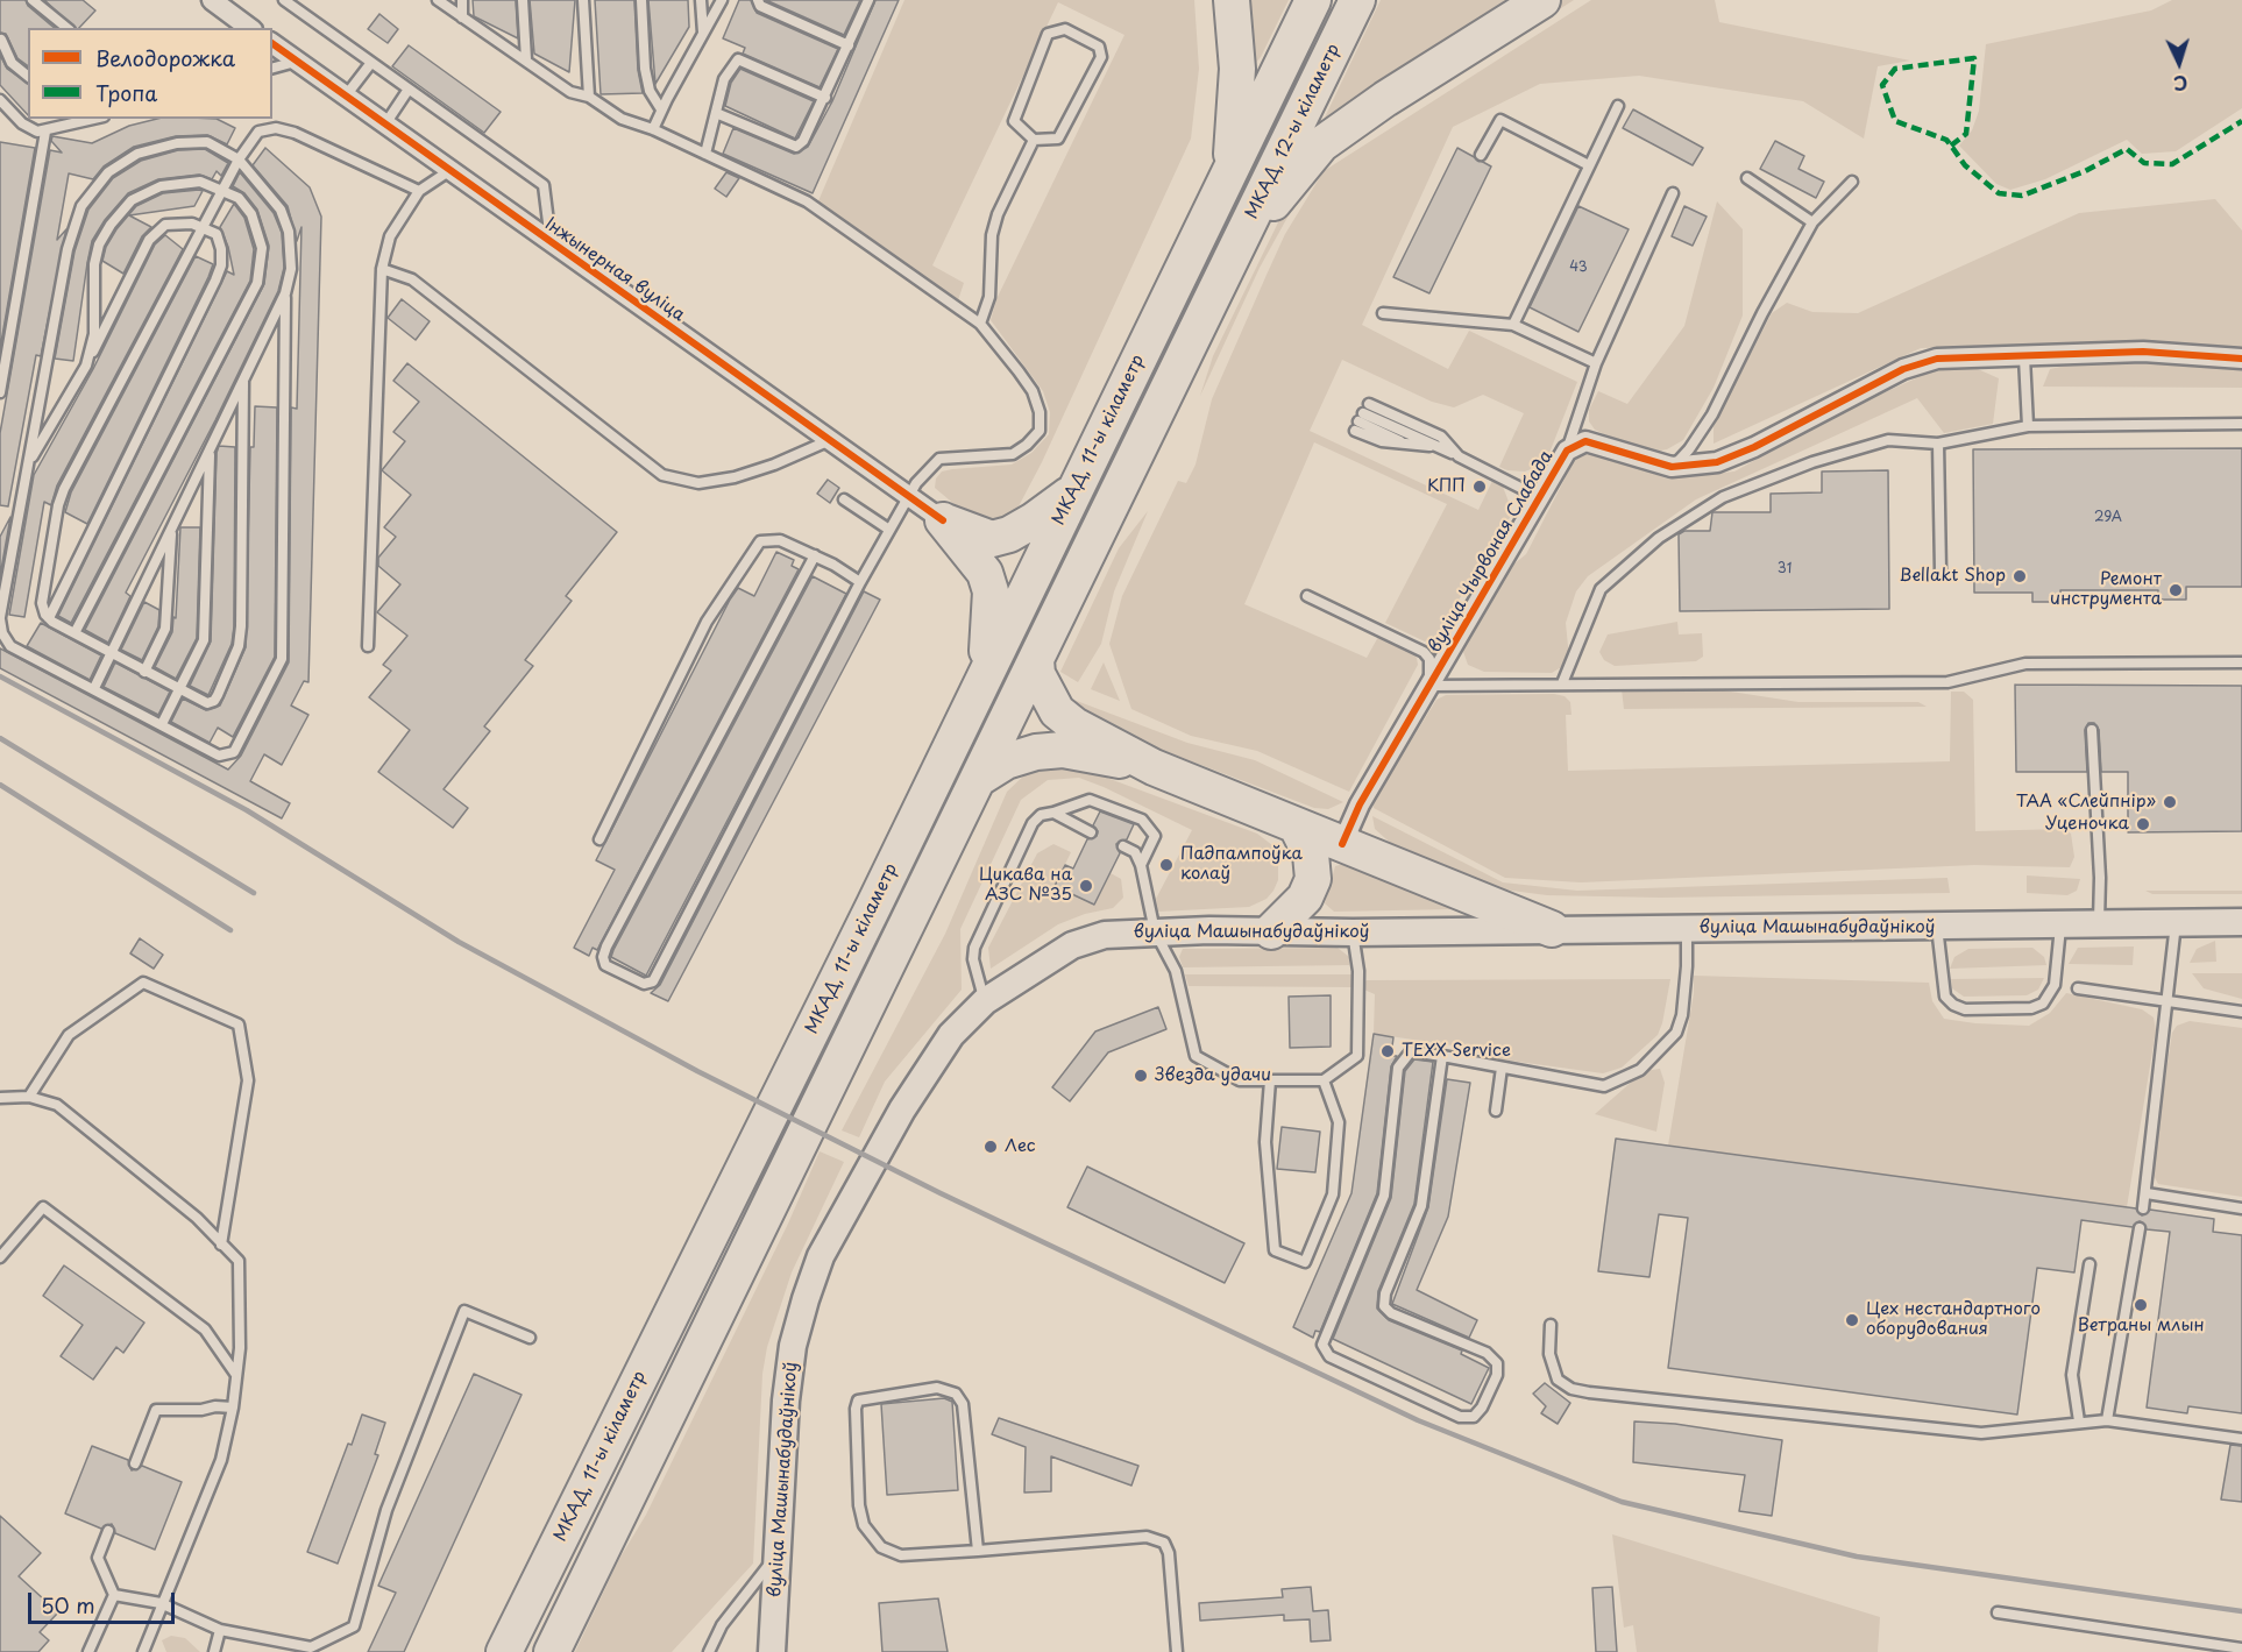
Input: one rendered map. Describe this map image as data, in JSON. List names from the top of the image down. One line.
{"streets":{"highway":["МКАД, 12-ы кіламетр","МКАД, 11-ы кіламетр"],"main road":["вуліца Машынабудаўнікоў"],"street":["Інжынерная вуліца","вуліца Чырвоная Слабада"]},"crossings":[["МКАД, 12-ы кіламетр","МКАД, 11-ы кіламетр"]],"places":["КПП","Bellakt Shop","Ремонт инструмента","ТАА «Слейпнір»","Уценочка","Падпампоўка колаў","Цикава на АЗС №35","TEXX Service","Звезда удачи","Лес","Ветраны млын","Цех нестандартного оборудования"],"house_numbers":["43","29А","31"],"legend":["Велодорожка","Тропа"],"scale_bar":"50 m","north":"bottom"}
